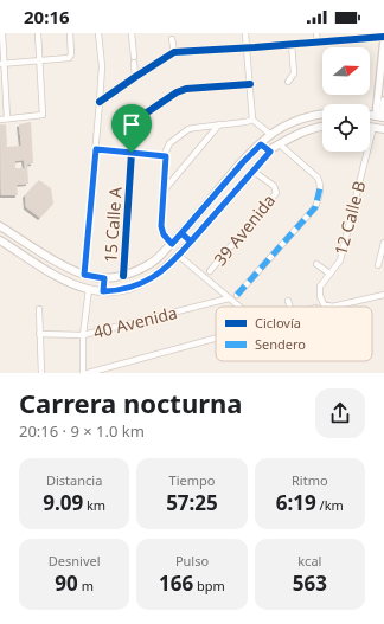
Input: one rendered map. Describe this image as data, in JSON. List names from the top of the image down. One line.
{"streets":{"street":["12 Calle B","15 Calle A","39 Avenida","40 Avenida"]},"legend":["Ciclovía","Sendero"],"north":"right","page":{"status":"20:16","heading":["Carrera nocturna","20:16 · 9 × 1.0 km"],"stats":[["Distancia","9.09 km"],["Tiempo","57:25"],["Ritmo","6:19 /km"],["Desnivel","90 m"],["Pulso","166 bpm"],["kcal","563"]]}}
